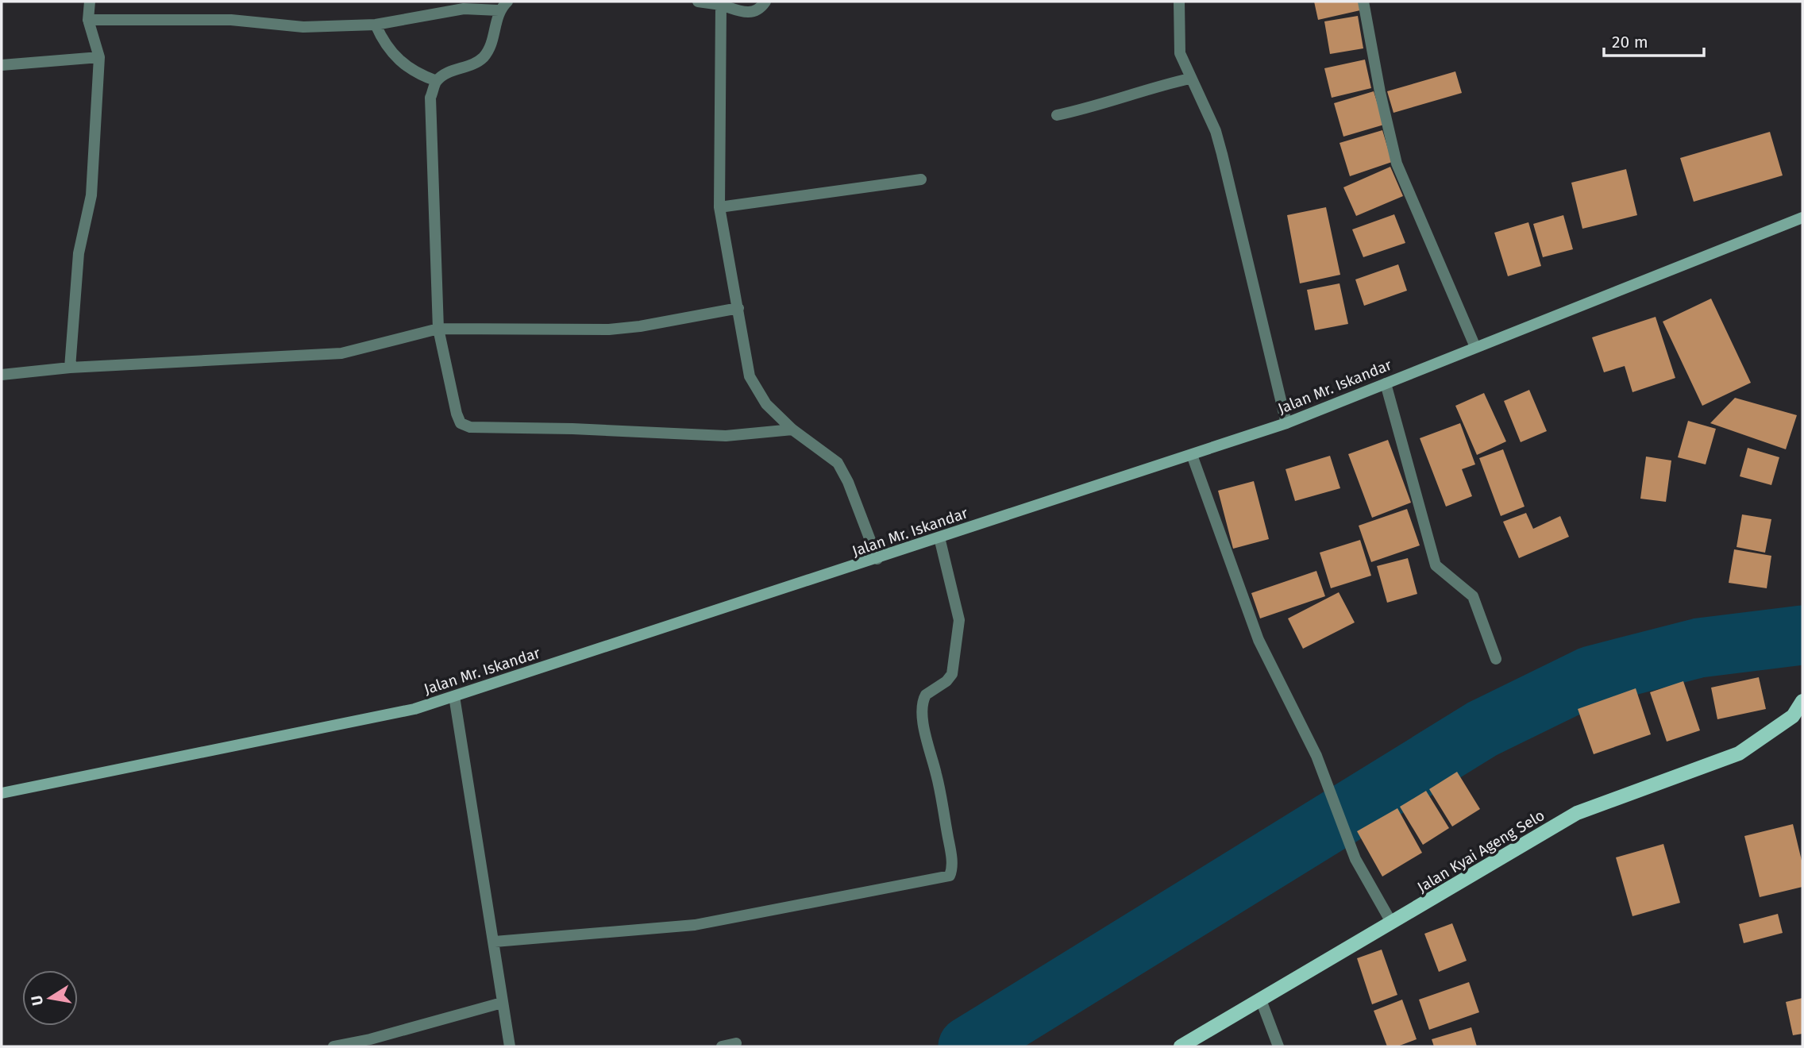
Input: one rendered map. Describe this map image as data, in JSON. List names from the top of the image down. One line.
{"streets":{"main road":["Jalan Mr. Iskandar","Jalan Kyai Ageng Selo"]},"scale_bar":"20 m","north":"left"}
